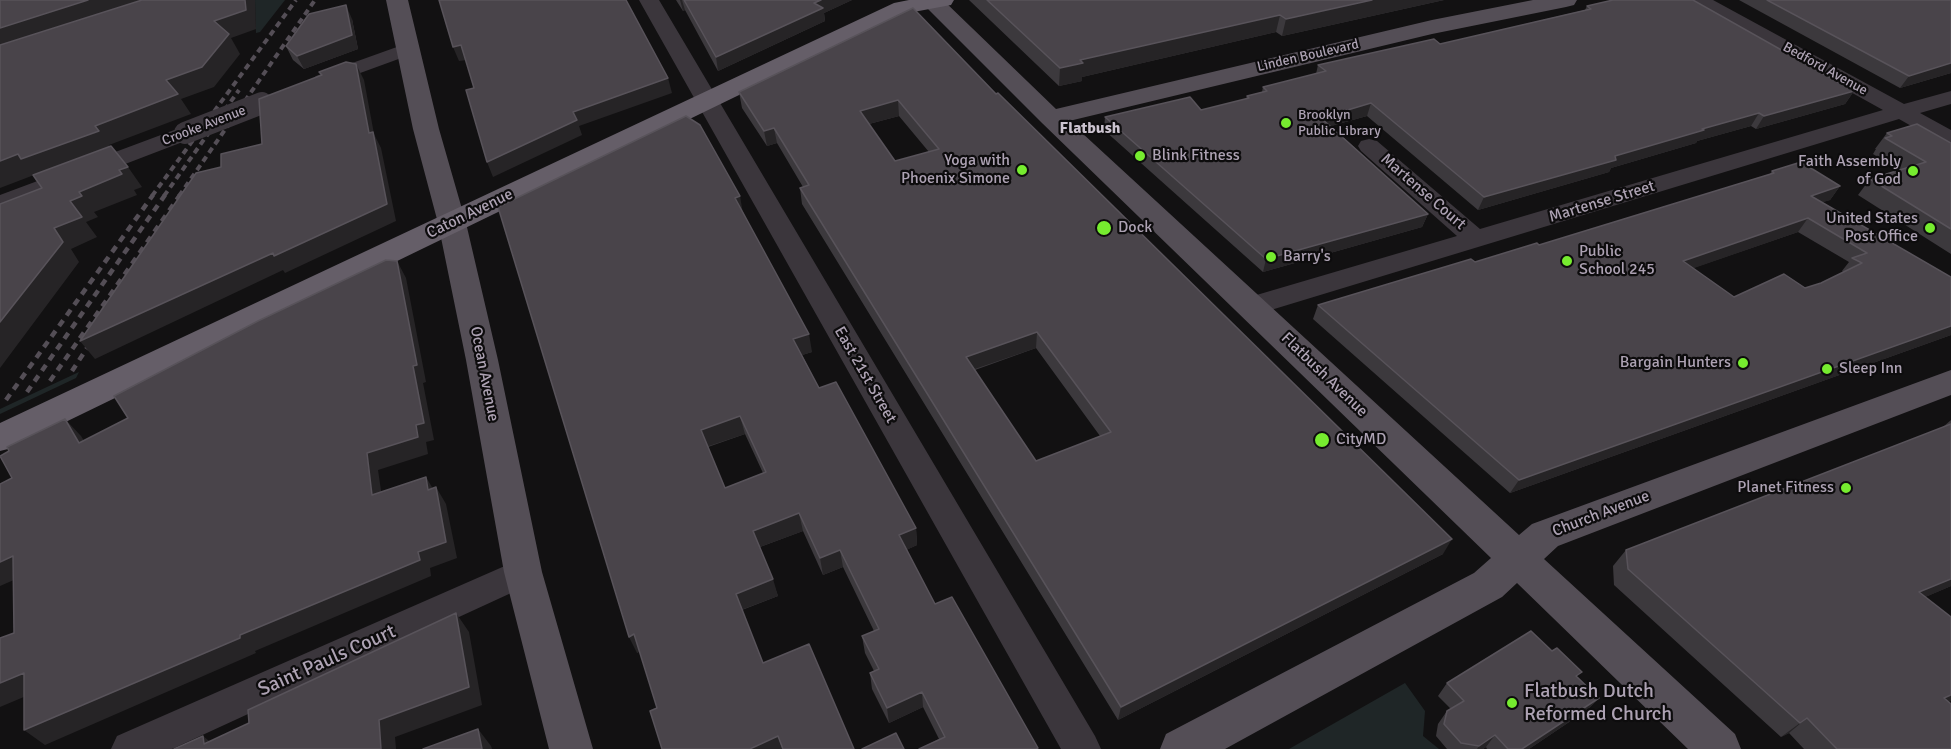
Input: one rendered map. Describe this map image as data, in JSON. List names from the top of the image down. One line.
{"streets":{"highway":["Caton Avenue"],"main road":["Linden Boulevard","Ocean Avenue","Flatbush Avenue","Church Avenue"],"street":["Bedford Avenue","Crooke Avenue","Martense Court","Martense Street","East 21st Street","Saint Pauls Court"]},"crossings":[["Linden Boulevard","Flatbush Avenue"],["Bedford Avenue","Martense Street"],["Martense Court","Martense Street"],["Martense Street","Flatbush Avenue"],["Caton Avenue","Ocean Avenue"],["Caton Avenue","East 21st Street"],["Caton Avenue","Flatbush Avenue"],["Ocean Avenue","Saint Pauls Court"],["Flatbush Avenue","Church Avenue"]],"districts":["Flatbush"],"places":["Brooklyn Public Library","Blink Fitness","Yoga with Phoenix Simone","Faith Assembly of God","Dock","United States Post Office","Barry's","Public School 245","Bargain Hunters","Sleep Inn","CityMD","Planet Fitness","Flatbush Dutch Reformed Church"]}
